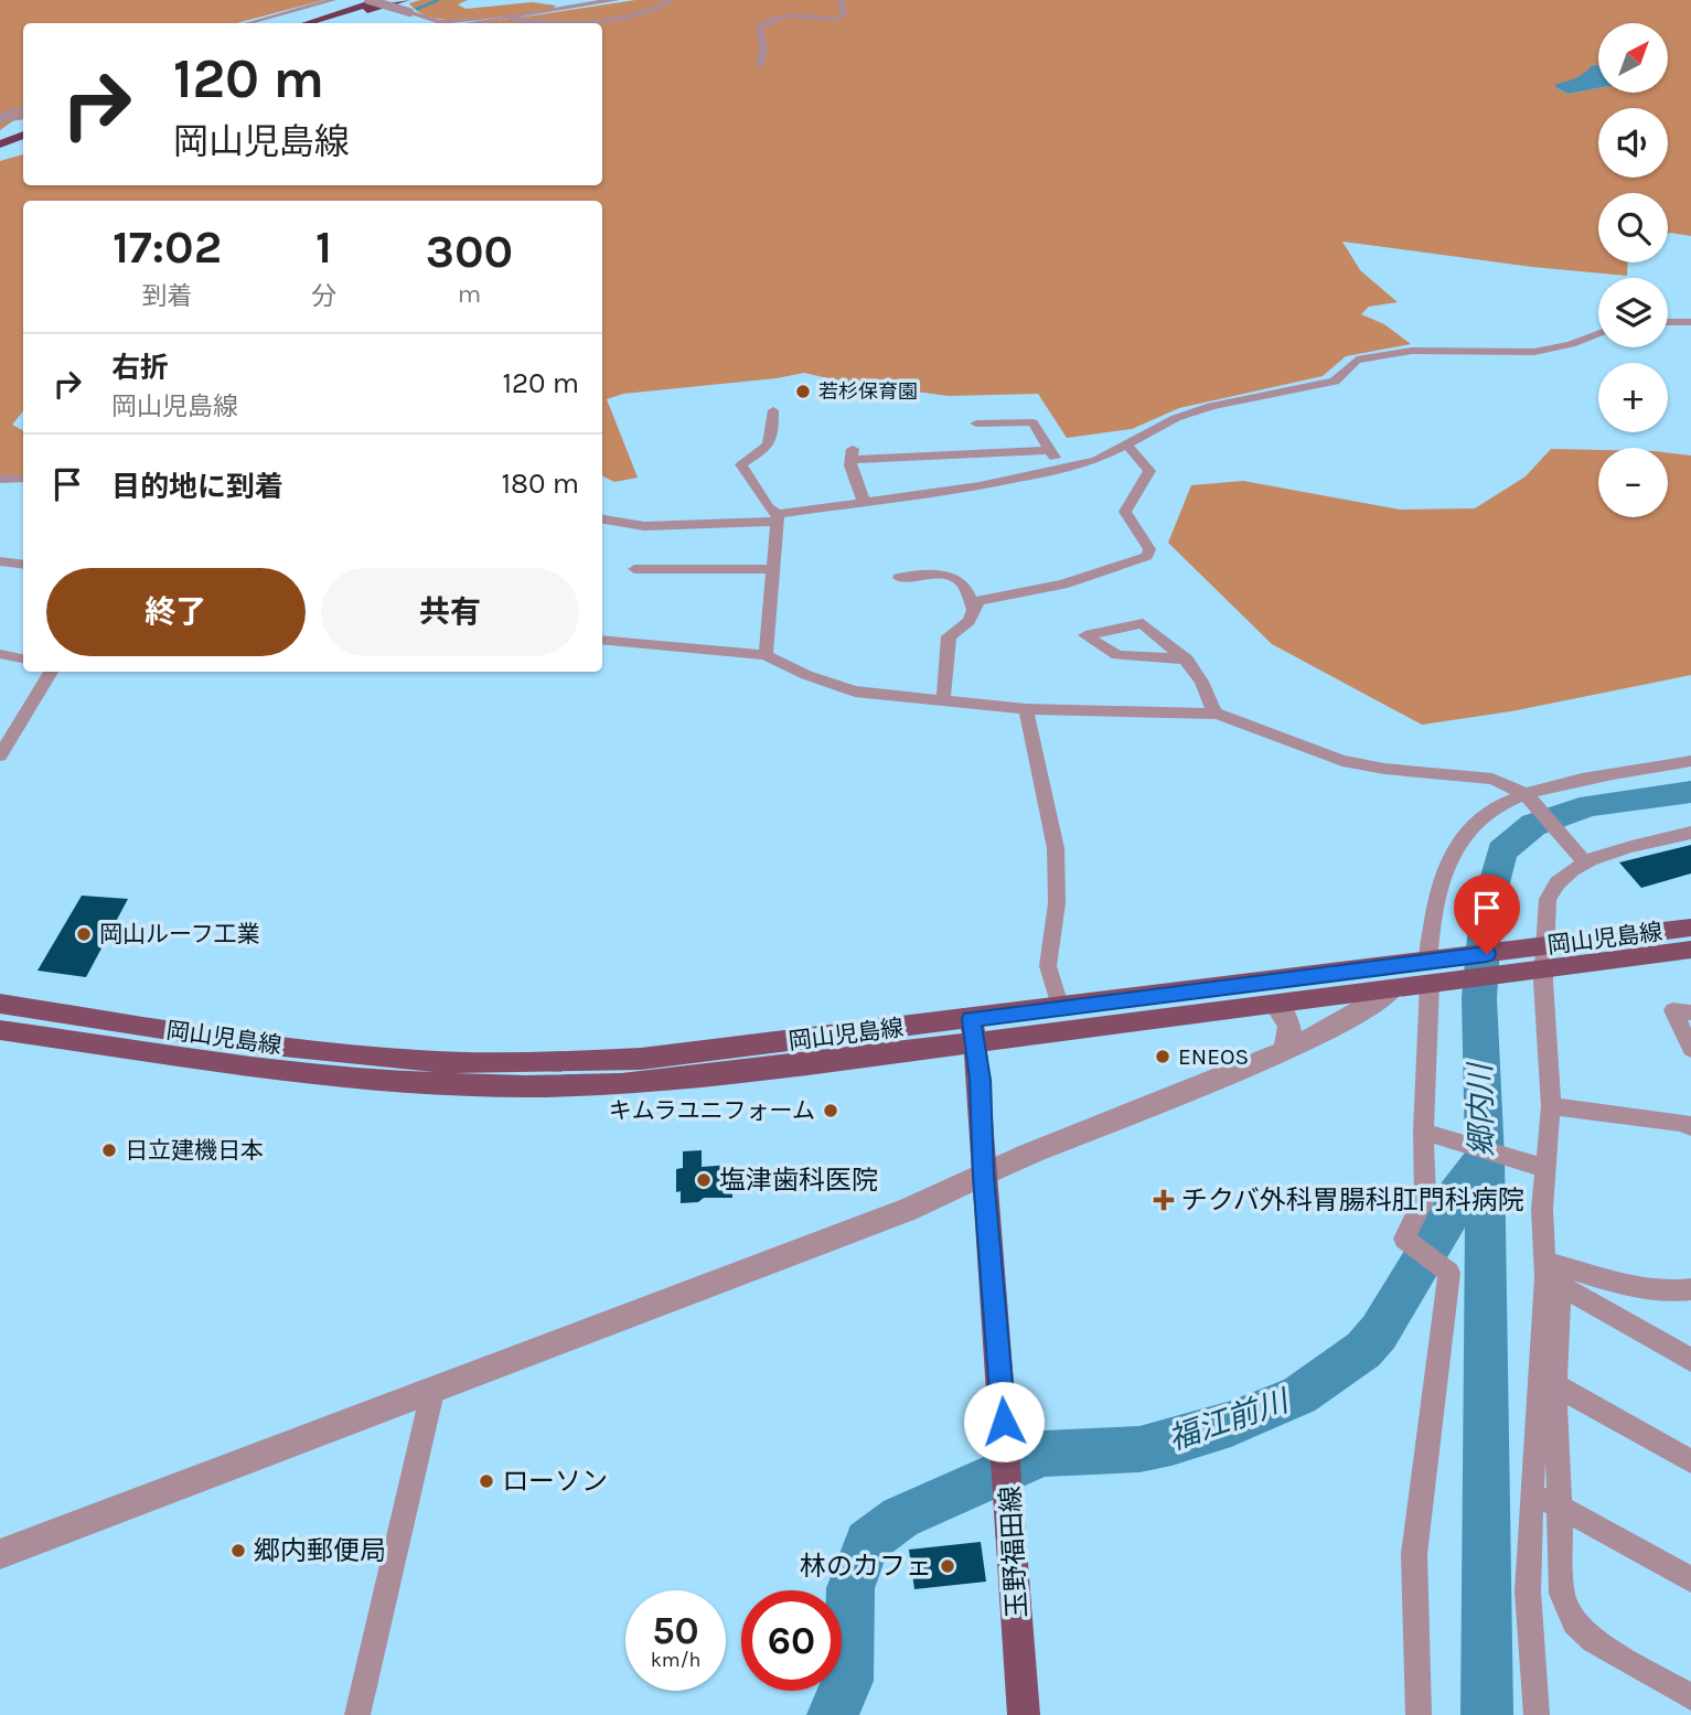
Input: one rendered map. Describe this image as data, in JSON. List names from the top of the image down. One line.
{"streets":{"main road":["岡山児島線","玉野福田線"]},"crossings":[["岡山児島線","玉野福田線"]],"water":["郷内川","福江前川"],"places":{"other":["若杉保育園","岡山ルーフ工業","ENEOS","キムラユニフォーム","日立建機日本","塩津歯科医院","ローソン","郷内郵便局","林のカフェ"],"health":["チクバ外科胃腸科肛門科病院"]},"north":"top right","page":{"map_buttons":["+","−"],"turn":["120 m","岡山児島線"],"eta":["17:02","到着","1","分","300","m"],"list":[{"name":"右折","note":"岡山児島線","value":"120 m"},{"name":"目的地に到着","value":"180 m"}],"buttons":["終了","共有"],"speed":"50 km/h","limit":"60"}}
